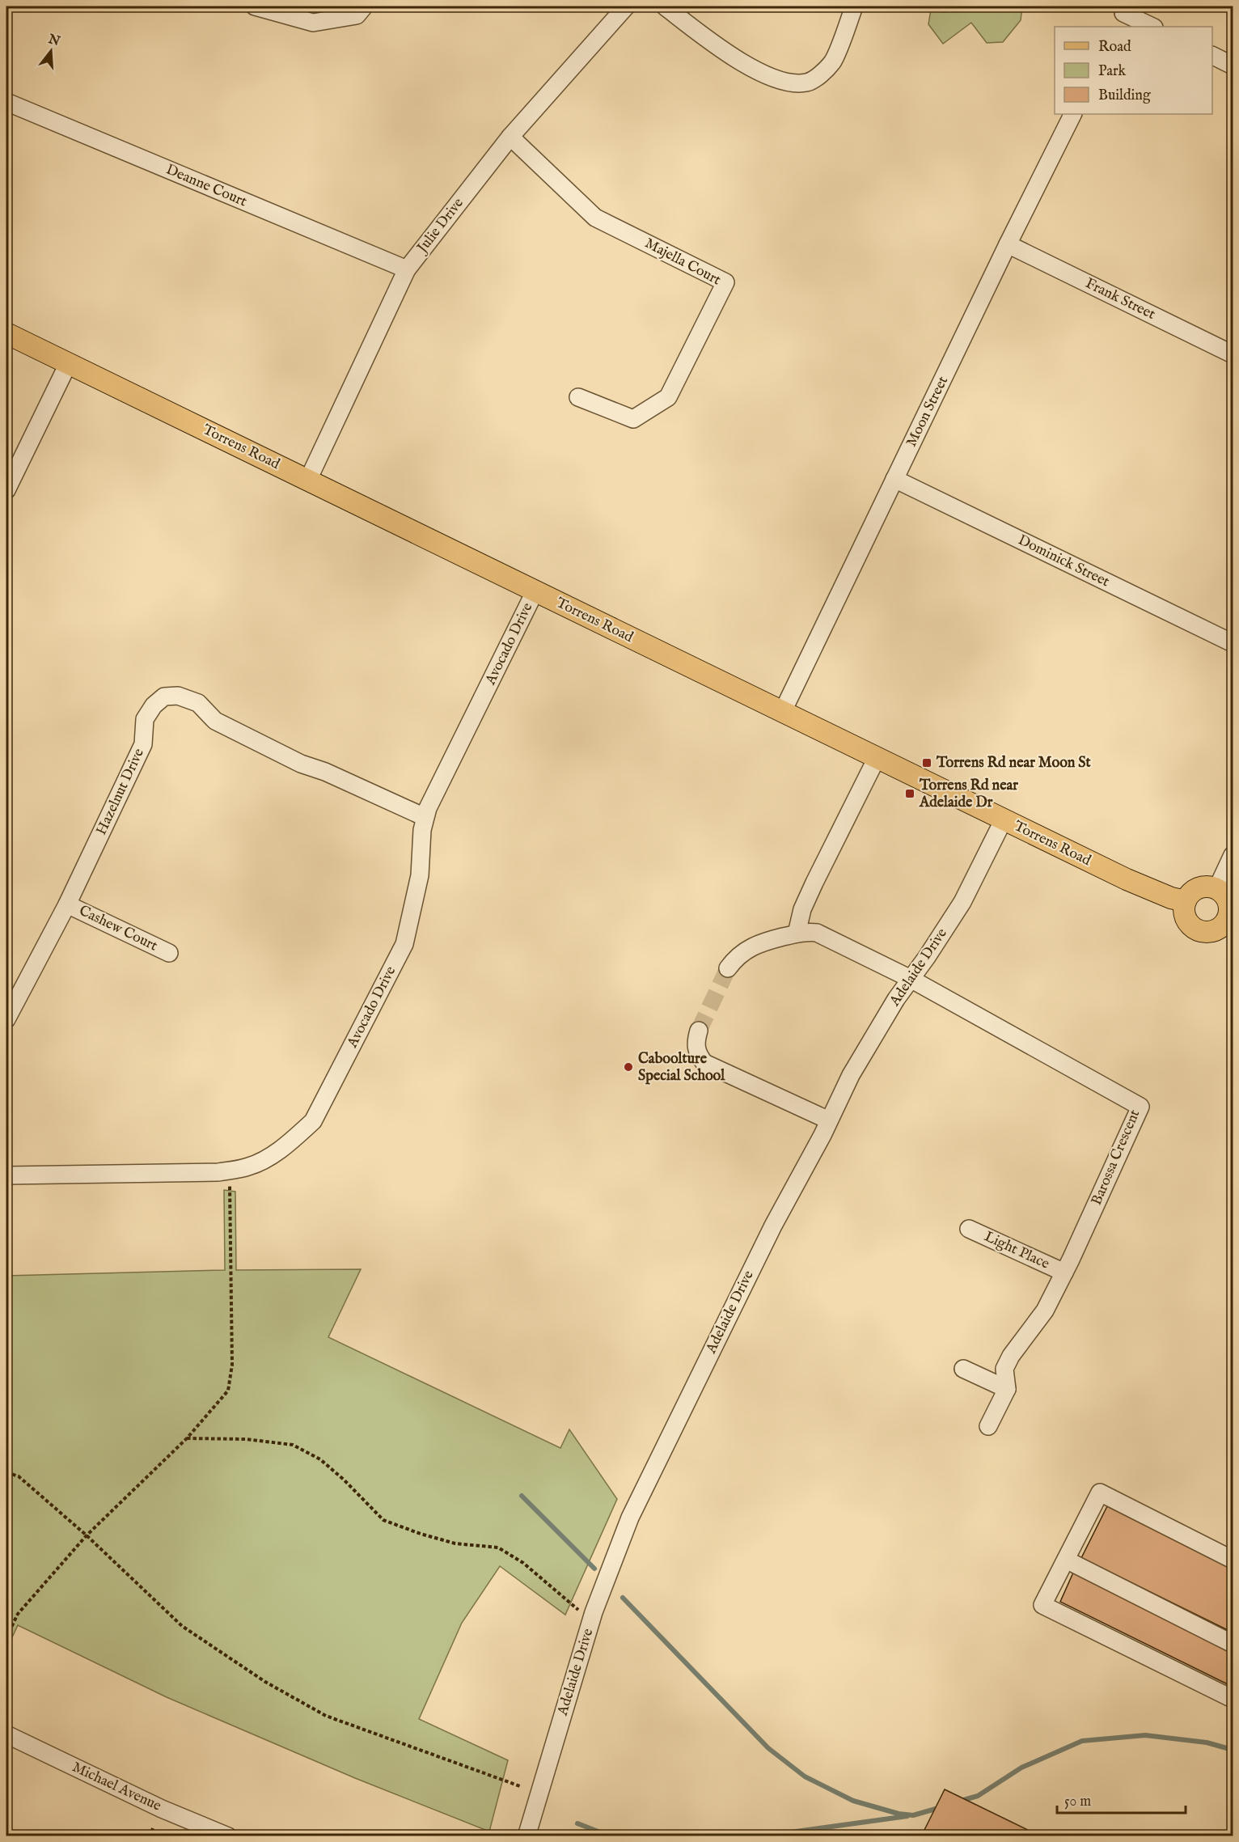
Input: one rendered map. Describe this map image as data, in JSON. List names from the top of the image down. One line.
{"streets":{"main road":["Torrens Road"],"street":["Deanne Court","Julie Drive","Majella Court","Frank Street","Moon Street","Dominick Street","Avocado Drive","Hazelnut Drive","Cashew Court","Adelaide Drive","Barossa Crescent","Light Place","Michael Avenue"]},"crossings":[["Deanne Court","Julie Drive"],["Julie Drive","Majella Court"],["Julie Drive","Torrens Road"],["Frank Street","Moon Street"],["Moon Street","Torrens Road"],["Moon Street","Dominick Street"],["Torrens Road","Avocado Drive"],["Torrens Road","Adelaide Drive"],["Avocado Drive","Hazelnut Drive"],["Hazelnut Drive","Cashew Court"],["Adelaide Drive","Barossa Crescent"],["Barossa Crescent","Light Place"]],"places":{"transit":["Torrens Rd near Moon St","Torrens Rd near Adelaide Dr"],"other":["Caboolture Special School"]},"legend":["Road","Park","Building"],"scale_bar":"50 m","north":"top"}
